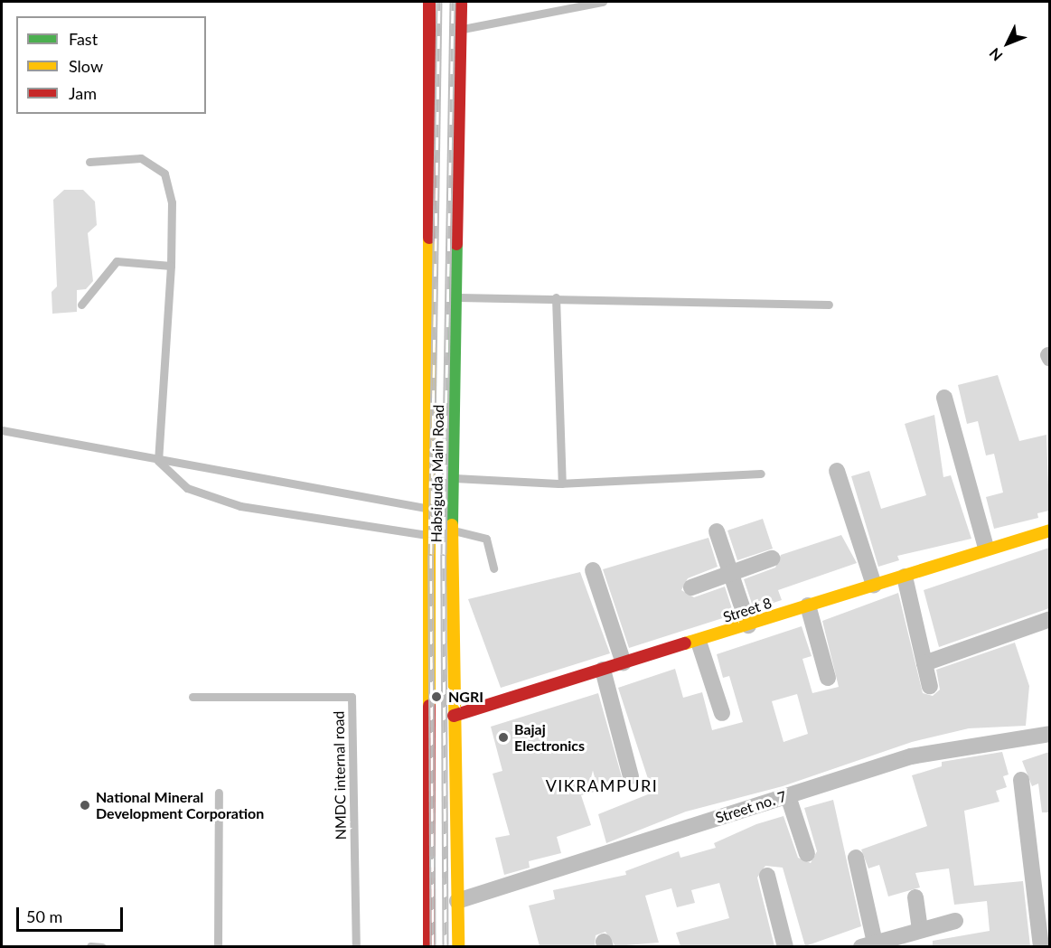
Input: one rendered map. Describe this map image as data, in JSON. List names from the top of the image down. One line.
{"streets":{"main road":["Habsiguda Main Road","Street 8"],"street":["Street no. 7"],"lane":["NMDC internal road"]},"crossings":[["Habsiguda Main Road","Street 8"],["Habsiguda Main Road","Street no. 7"]],"districts":["VIKRAMPURI"],"places":["NGRI","Bajaj Electronics","National Mineral Development Corporation"],"legend":["Fast","Slow","Jam"],"scale_bar":"50 m","north":"bottom left"}
